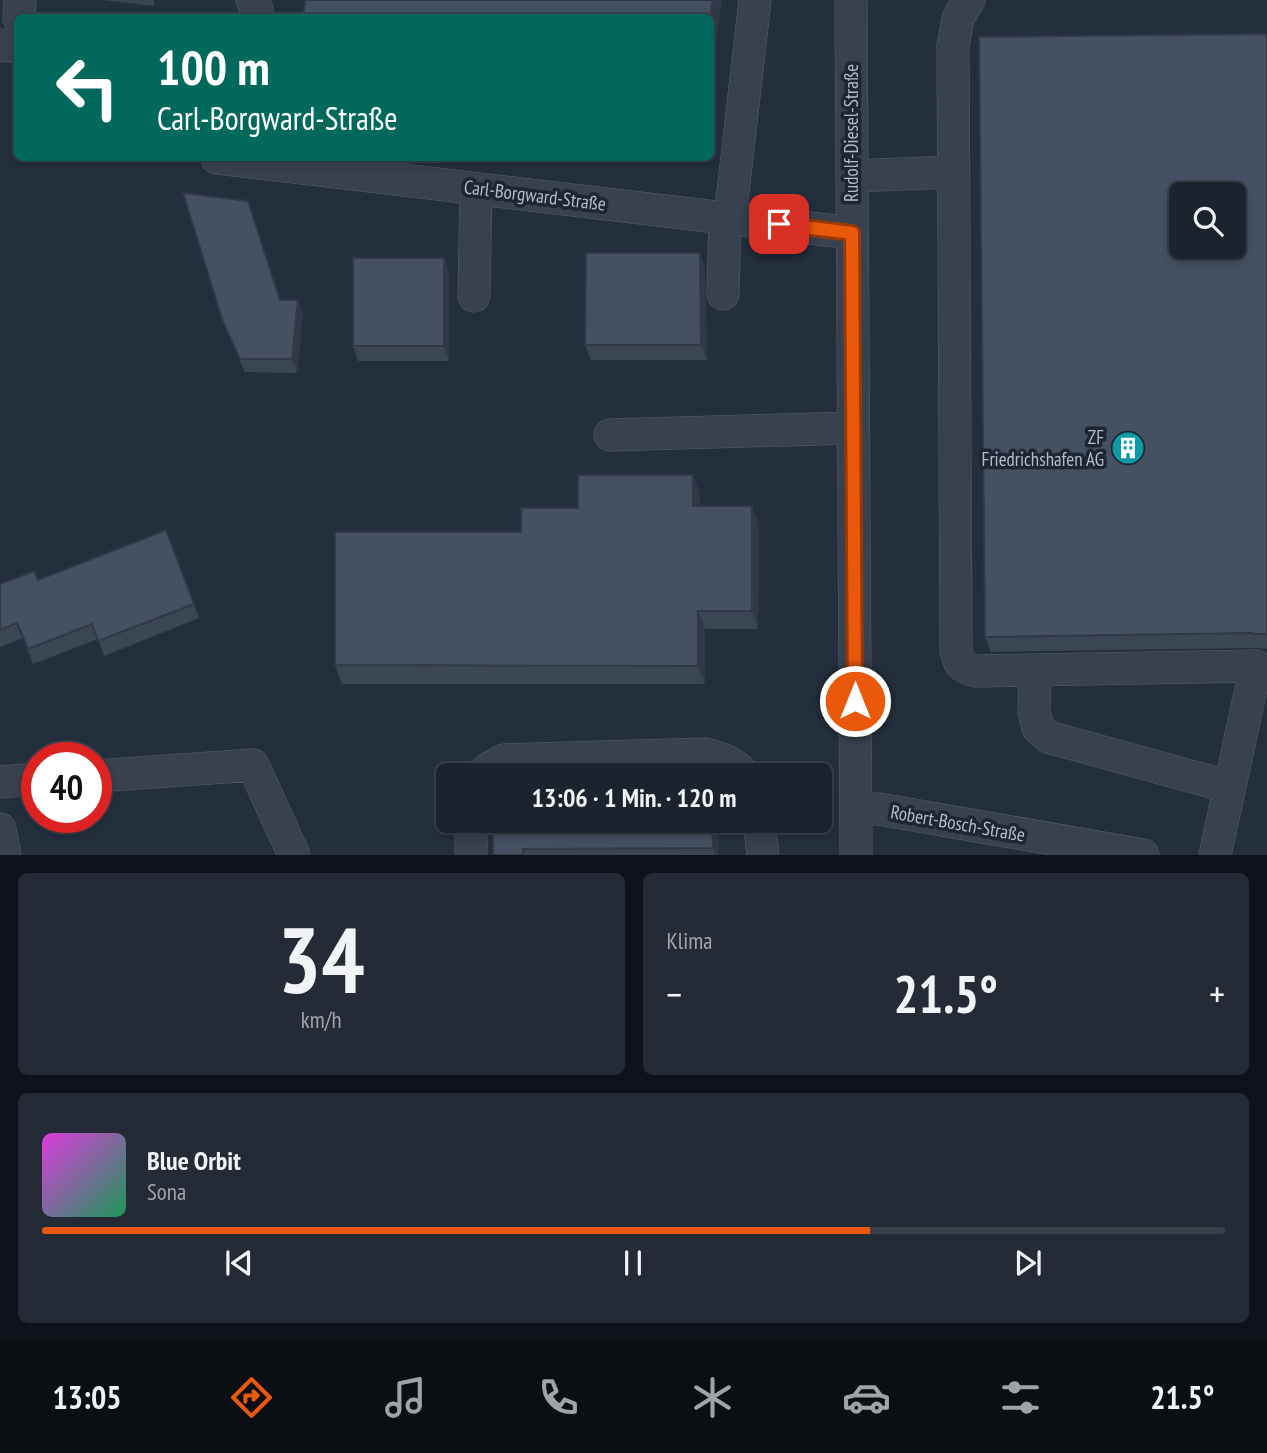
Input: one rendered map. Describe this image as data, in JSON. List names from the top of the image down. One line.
{"streets":{"street":["Rudolf-Diesel-Straße","Carl-Borgward-Straße","Robert-Bosch-Straße"]},"crossings":[["Rudolf-Diesel-Straße","Carl-Borgward-Straße"],["Rudolf-Diesel-Straße","Robert-Bosch-Straße"]],"places":{"building":["ZF Friedrichshafen AG"]},"page":{"turn":["100 m","Carl-Borgward-Straße"],"limit":"40","trip":"13:06 · 1 Min. · 120 m","tile":[["34","km/h"],"Klima"],"heat":["−","21.5°","+"],"song":["Blue Orbit","Sona"],"tabs":["13:05","21.5°"]}}
